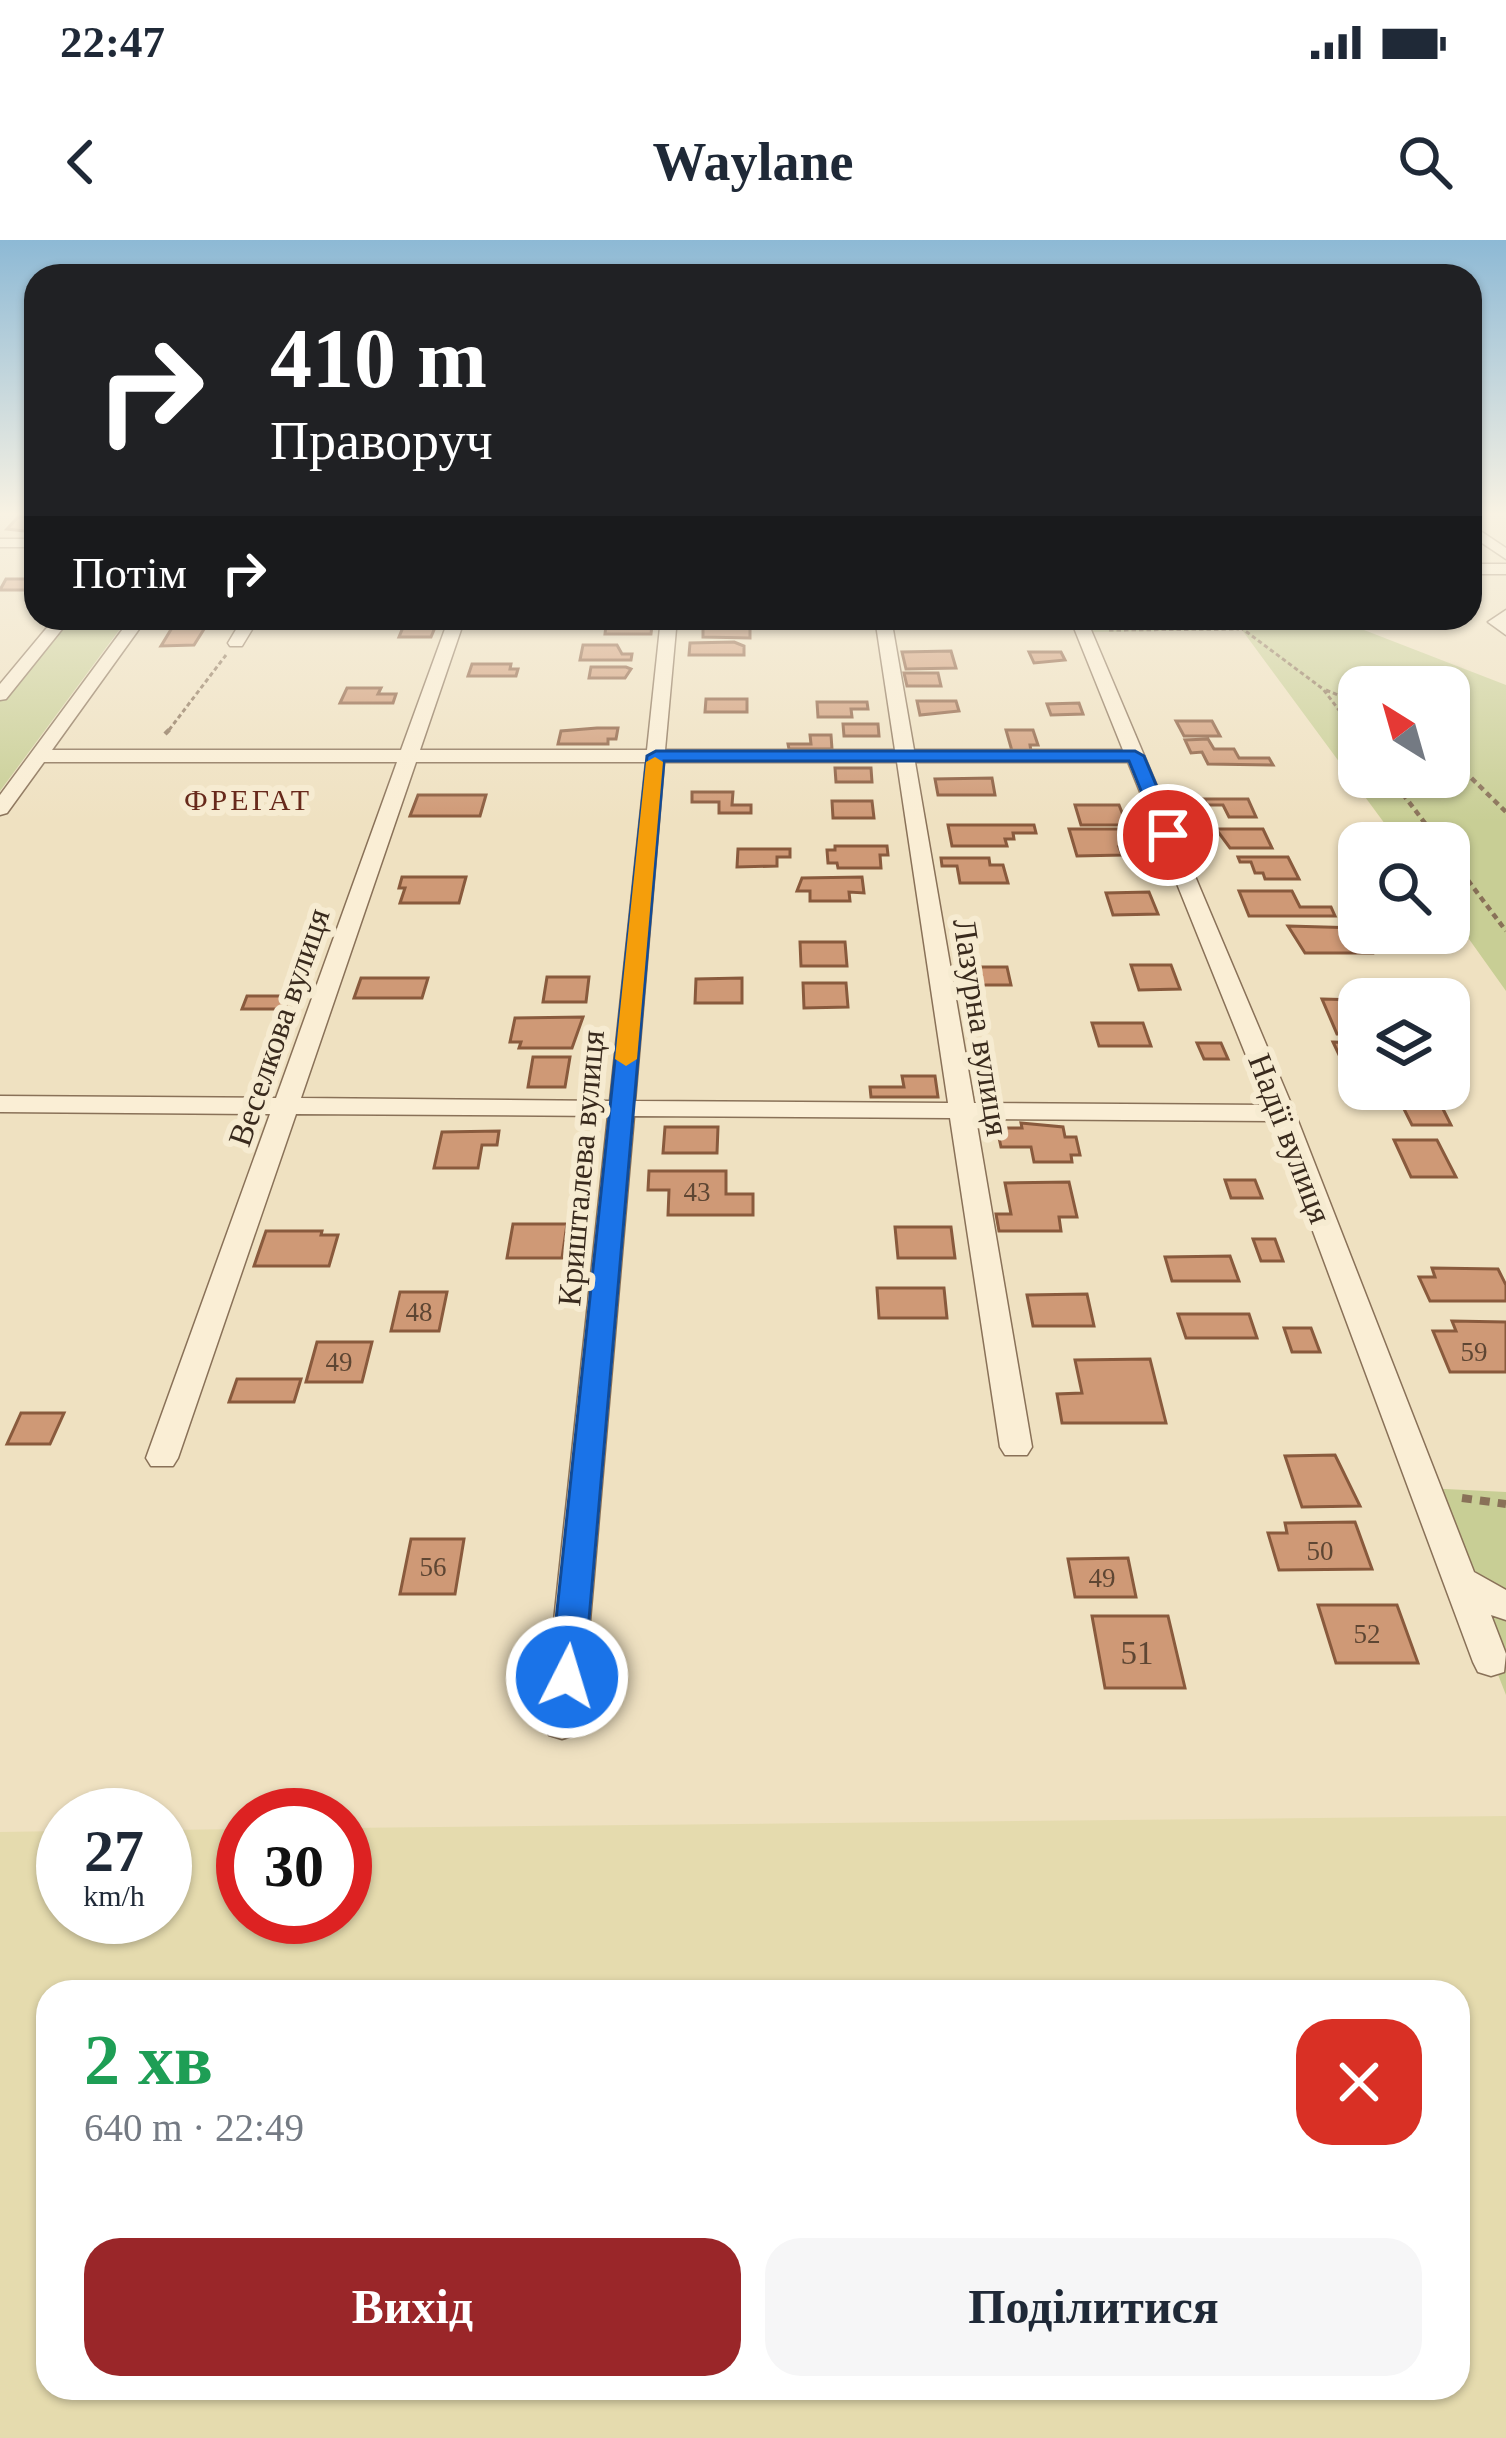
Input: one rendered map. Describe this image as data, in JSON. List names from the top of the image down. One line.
{"streets":{"street":["Веселкова вулиця","Лазурна вулиця","Надії вулиця","Кришталева вулиця"]},"districts":["ФРЕГАТ"],"house_numbers":["43","48","59","49","50","56","49","52","51"],"north":"top left","page":{"status":"22:47","header":"Waylane","turn":["410 m","Праворуч"],"then":"Потім","speed":"27 km/h","limit":"30","heading":["2 хв","640 m · 22:49"],"buttons":["Вихід","Поділитися"]}}
